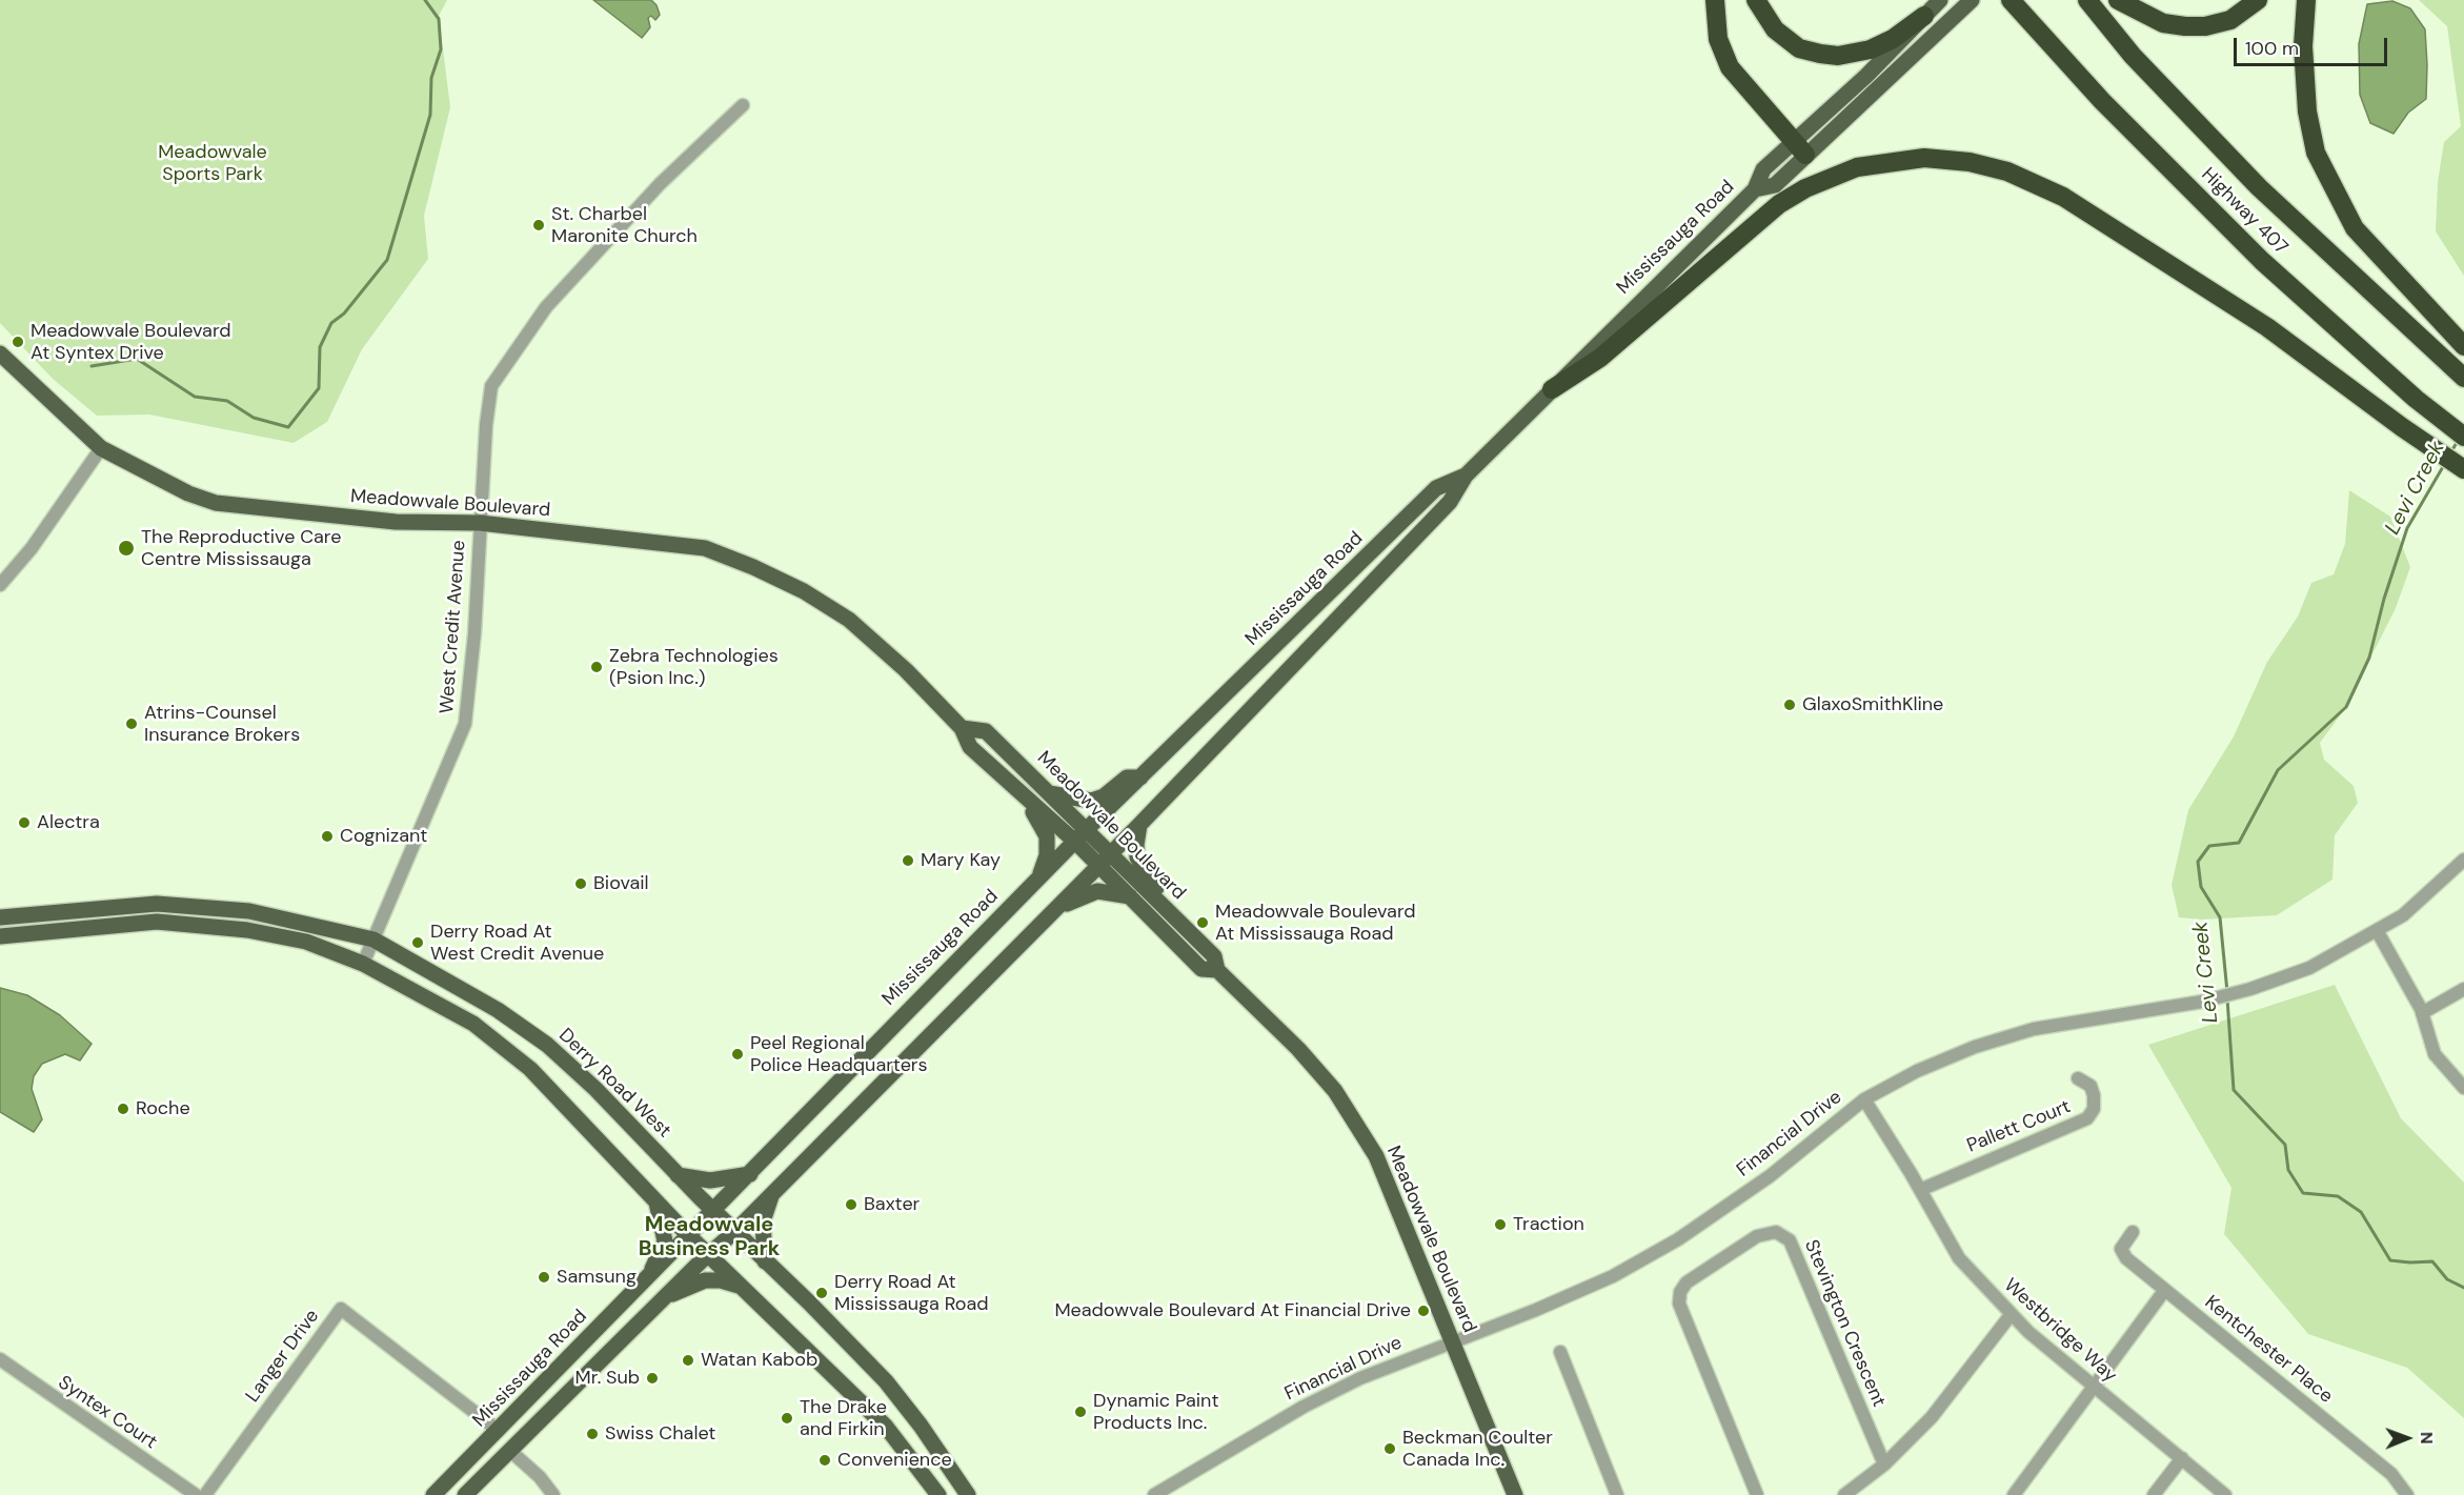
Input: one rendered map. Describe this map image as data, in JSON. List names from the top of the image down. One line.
{"streets":{"highway":["Highway 407"],"main road":["Mississauga Road","Meadowvale Boulevard","Derry Road West"],"street":["West Credit Avenue","Pallett Court","Financial Drive","Stevington Crescent","Westbridge Way","Kentchester Place","Langer Drive","Syntex Court"]},"crossings":[["Mississauga Road","Meadowvale Boulevard"],["Mississauga Road","Derry Road West"],["Mississauga Road","Langer Drive"],["Meadowvale Boulevard","West Credit Avenue"],["Meadowvale Boulevard","Financial Drive"],["West Credit Avenue","Derry Road West"],["Pallett Court","Westbridge Way"],["Financial Drive","Westbridge Way"]],"districts":["Meadowvale Business Park"],"water":["Levi Creek"],"parks":["Meadowvale Sports Park"],"places":["St. Charbel Maronite Church","Meadowvale Boulevard At Syntex Drive","The Reproductive Care Centre Mississauga","Zebra Technologies (Psion Inc.)","GlaxoSmithKline","Atrins-Counsel Insurance Brokers","Alectra","Cognizant","Mary Kay","Biovail","Meadowvale Boulevard At Mississauga Road","Derry Road At West Credit Avenue","Peel Regional Police Headquarters","Roche","Baxter","Traction","Samsung","Derry Road At Mississauga Road","Meadowvale Boulevard At Financial Drive","Watan Kabob","Mr. Sub","Dynamic Paint Products Inc.","The Drake and Firkin","Swiss Chalet","Beckman Coulter Canada Inc.","Convenience"],"scale_bar":"100 m","north":"right"}
